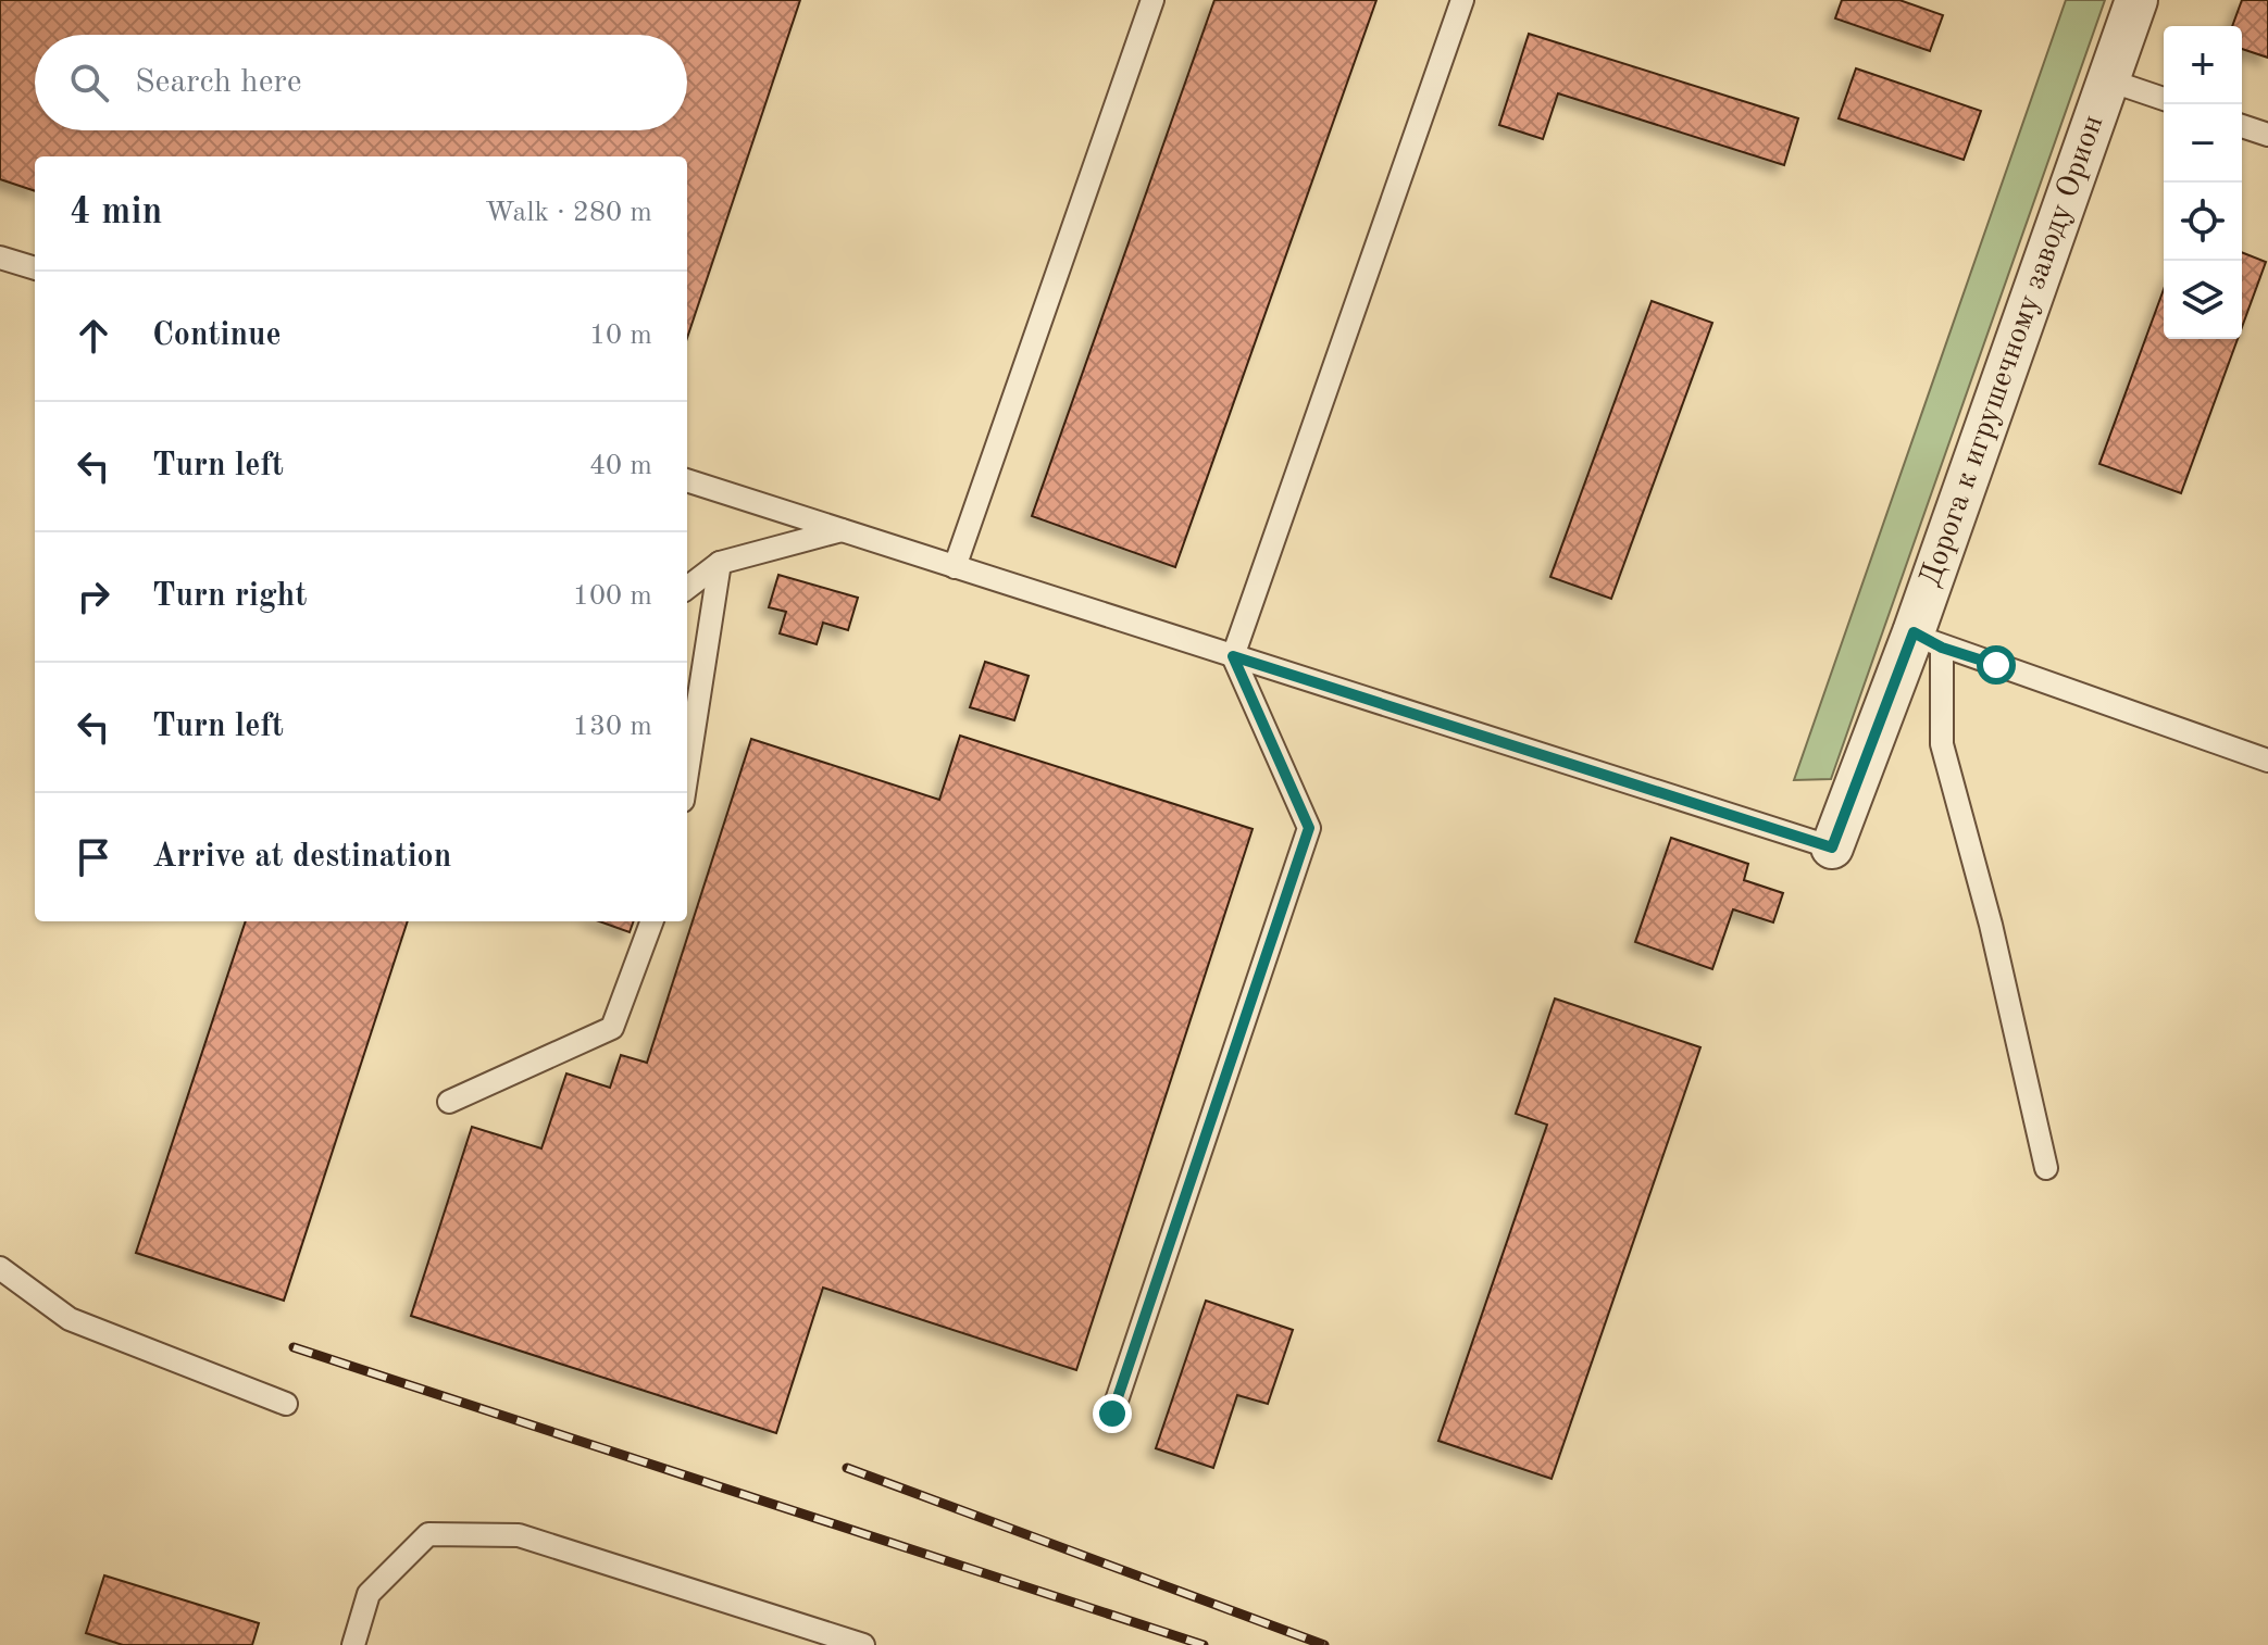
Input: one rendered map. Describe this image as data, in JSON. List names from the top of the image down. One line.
{"streets":{"street":["Дорога к игрушечному заводу Орион"]},"page":{"map_buttons":["+","−"],"search":"Search here","heading":["4 min","Walk · 280 m"],"list":[["Continue","10 m"],["Turn left","40 m"],["Turn right","100 m"],["Turn left","130 m"],"Arrive at destination"]}}
